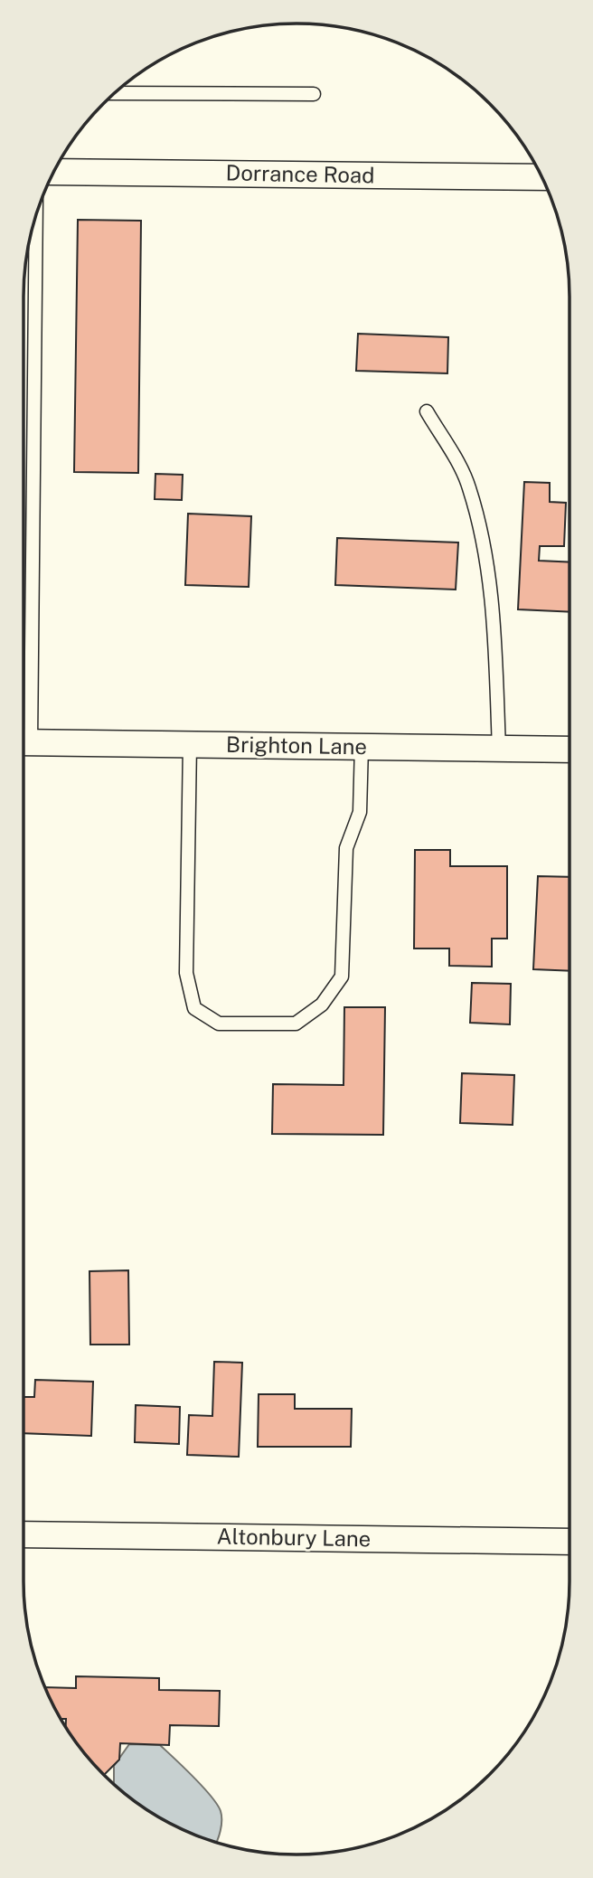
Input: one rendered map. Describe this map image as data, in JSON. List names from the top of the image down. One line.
{"streets":{"street":["Dorrance Road","Brighton Lane","Altonbury Lane"]}}
